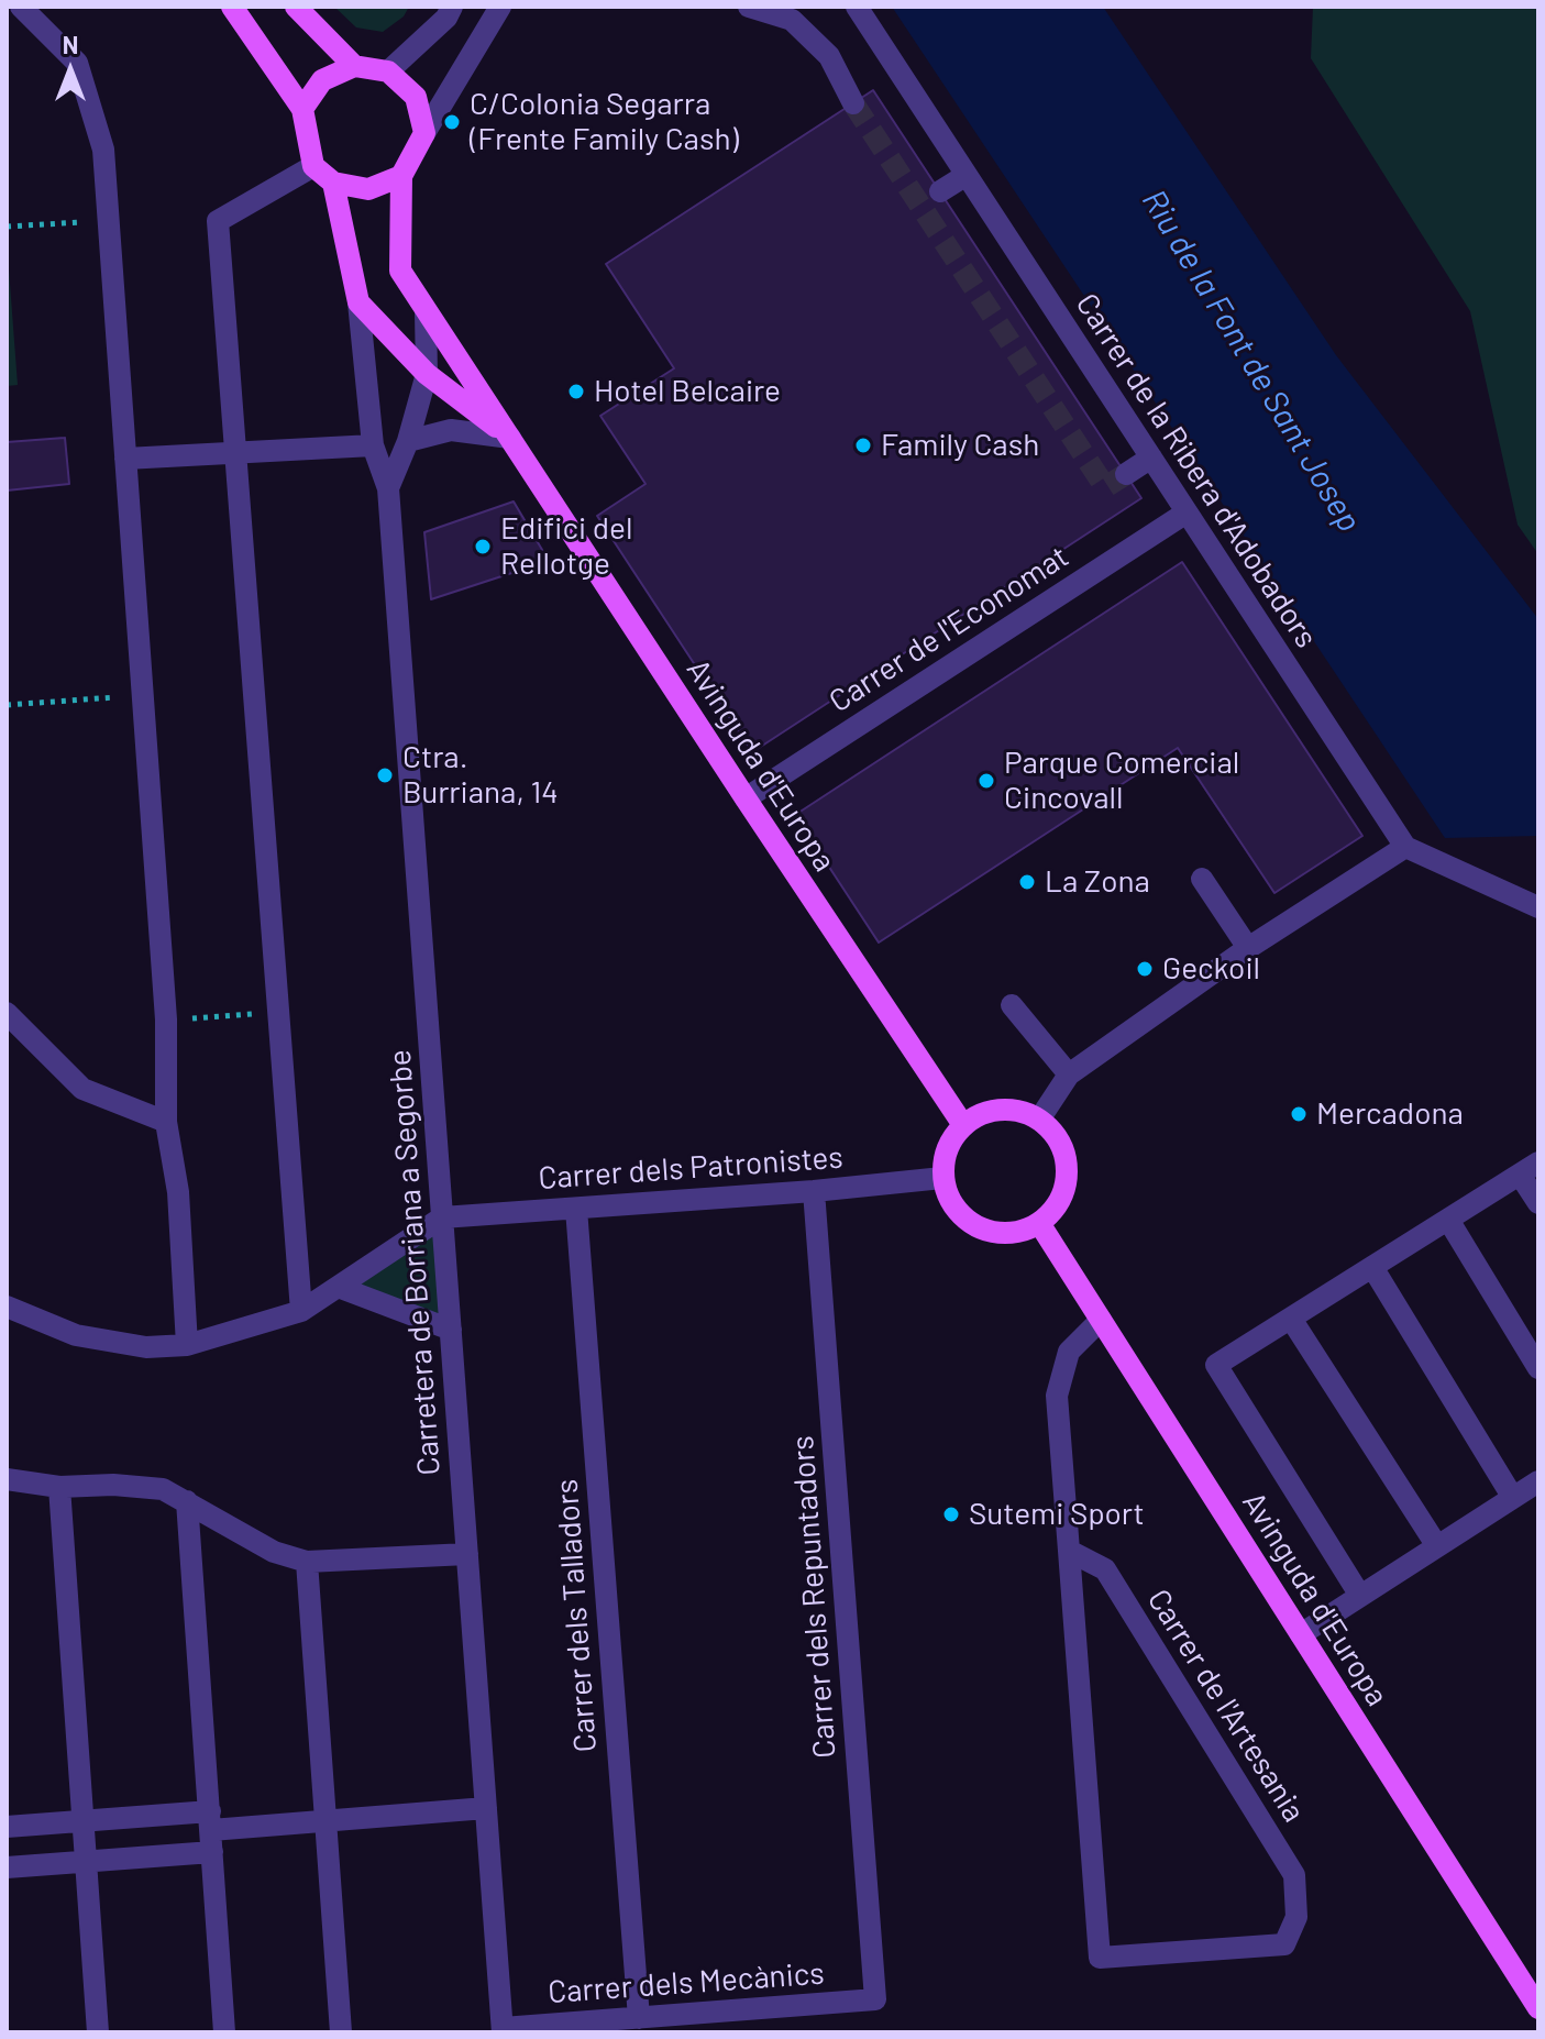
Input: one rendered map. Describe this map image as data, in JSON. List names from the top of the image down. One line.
{"streets":{"main road":["Avinguda d'Europa"],"street":["Carrer de la Ribera d'Adobadors","Carrer de l'Economat","Carrer dels Patronistes","Carretera de Borriana a Segorbe","Carrer dels Repuntadors","Carrer dels Talladors","Carrer de l'Artesania","Carrer dels Mecànics"]},"crossings":[["Carrer de la Ribera d'Adobadors","Carrer de l'Economat"],["Carrer de l'Economat","Avinguda d'Europa"],["Avinguda d'Europa","Carrer dels Patronistes"],["Carrer dels Patronistes","Carretera de Borriana a Segorbe"],["Carrer dels Patronistes","Carrer dels Repuntadors"],["Carrer dels Patronistes","Carrer dels Talladors"],["Carretera de Borriana a Segorbe","Carrer dels Mecànics"],["Carrer dels Repuntadors","Carrer dels Mecànics"],["Carrer dels Talladors","Carrer dels Mecànics"]],"water":["Riu de la Font de Sant Josep"],"places":["C/Colonia Segarra (Frente Family Cash)","Hotel Belcaire","Family Cash","Edifici del Rellotge","Ctra. Burriana, 14","Parque Comercial Cincovall","La Zona","Geckoil","Mercadona","Sutemi Sport"],"north":"top"}
